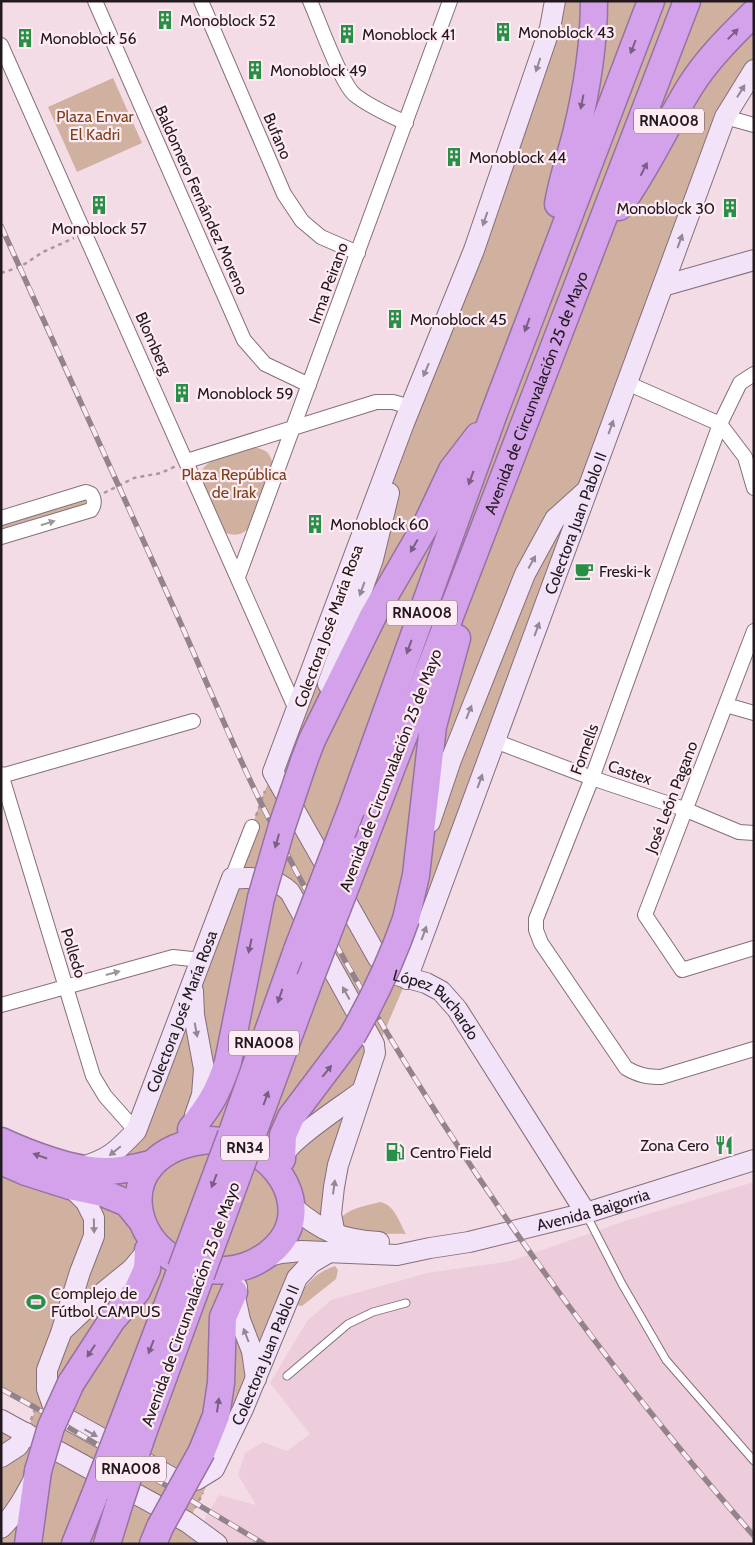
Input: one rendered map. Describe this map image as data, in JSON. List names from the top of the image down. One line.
{"streets":{"highway":["RNA008","Avenida de Circunvalación 25 de Mayo","RN34"],"main road":["Colectora Juan Pablo II","Colectora José María Rosa","López Buchardo","Avenida Baigorria"],"street":["Bufano","Baldomero Fernández Moreno","Irma Peirano","Blomberg","Fornells","Castex","José León Pagano","Polledo"]},"crossings":[["RNA008","Avenida de Circunvalación 25 de Mayo"],["Bufano","Irma Peirano"],["Baldomero Fernández Moreno","Irma Peirano"],["Irma Peirano","Blomberg"],["Blomberg","Colectora José María Rosa"],["Colectora Juan Pablo II","Castex"],["Colectora Juan Pablo II","López Buchardo"],["Colectora Juan Pablo II","Avenida Baigorria"],["Colectora José María Rosa","Polledo"],["Colectora José María Rosa","López Buchardo"],["Colectora José María Rosa","RN34"],["Fornells","Castex"],["Castex","José León Pagano"],["López Buchardo","Avenida Baigorria"],["RN34","Avenida Baigorria"]],"one_way":["Colectora José María Rosa"],"parks":["Plaza Envar El Kadri","Plaza República de Irak"],"places":{"building":["Monoblock 52","Monoblock 43","Monoblock 41","Monoblock 56","Monoblock 49","Monoblock 44","Monoblock 57","Monoblock 30","Monoblock 45","Monoblock 59","Monoblock 60"],"cafe":["Freski-k"],"restaurant":["Zona Cero"],"fuel station":["Centro Field"],"sports":["Complejo de Fútbol CAMPUS"]}}
